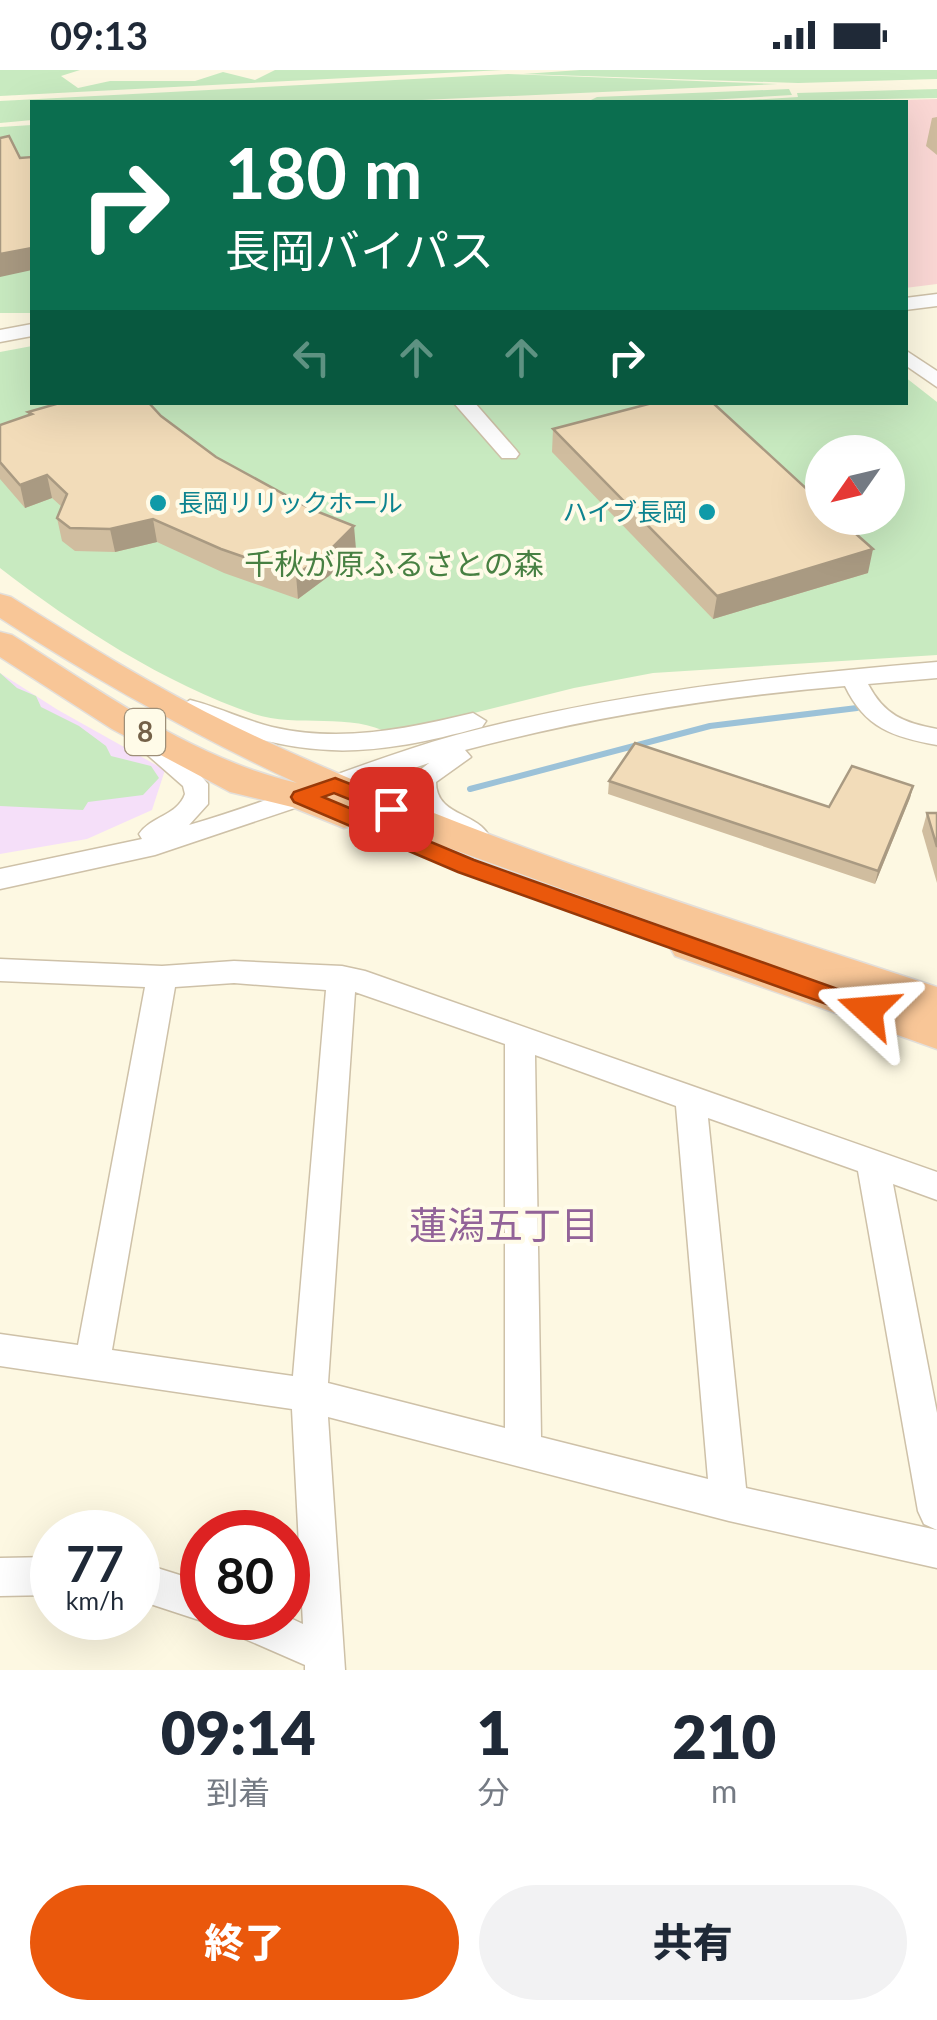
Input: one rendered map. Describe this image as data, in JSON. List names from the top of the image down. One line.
{"streets":{"highway":["8"]},"districts":["蓮潟五丁目"],"parks":["千秋が原ふるさとの森"],"places":["長岡リリックホール","ハイブ長岡"],"north":"bottom left","page":{"status":"09:13","turn":["180 m","長岡バイパス"],"speed":"77 km/h","limit":"80","eta":["09:14","到着","1","分","210","m"],"buttons":["終了","共有"]}}
